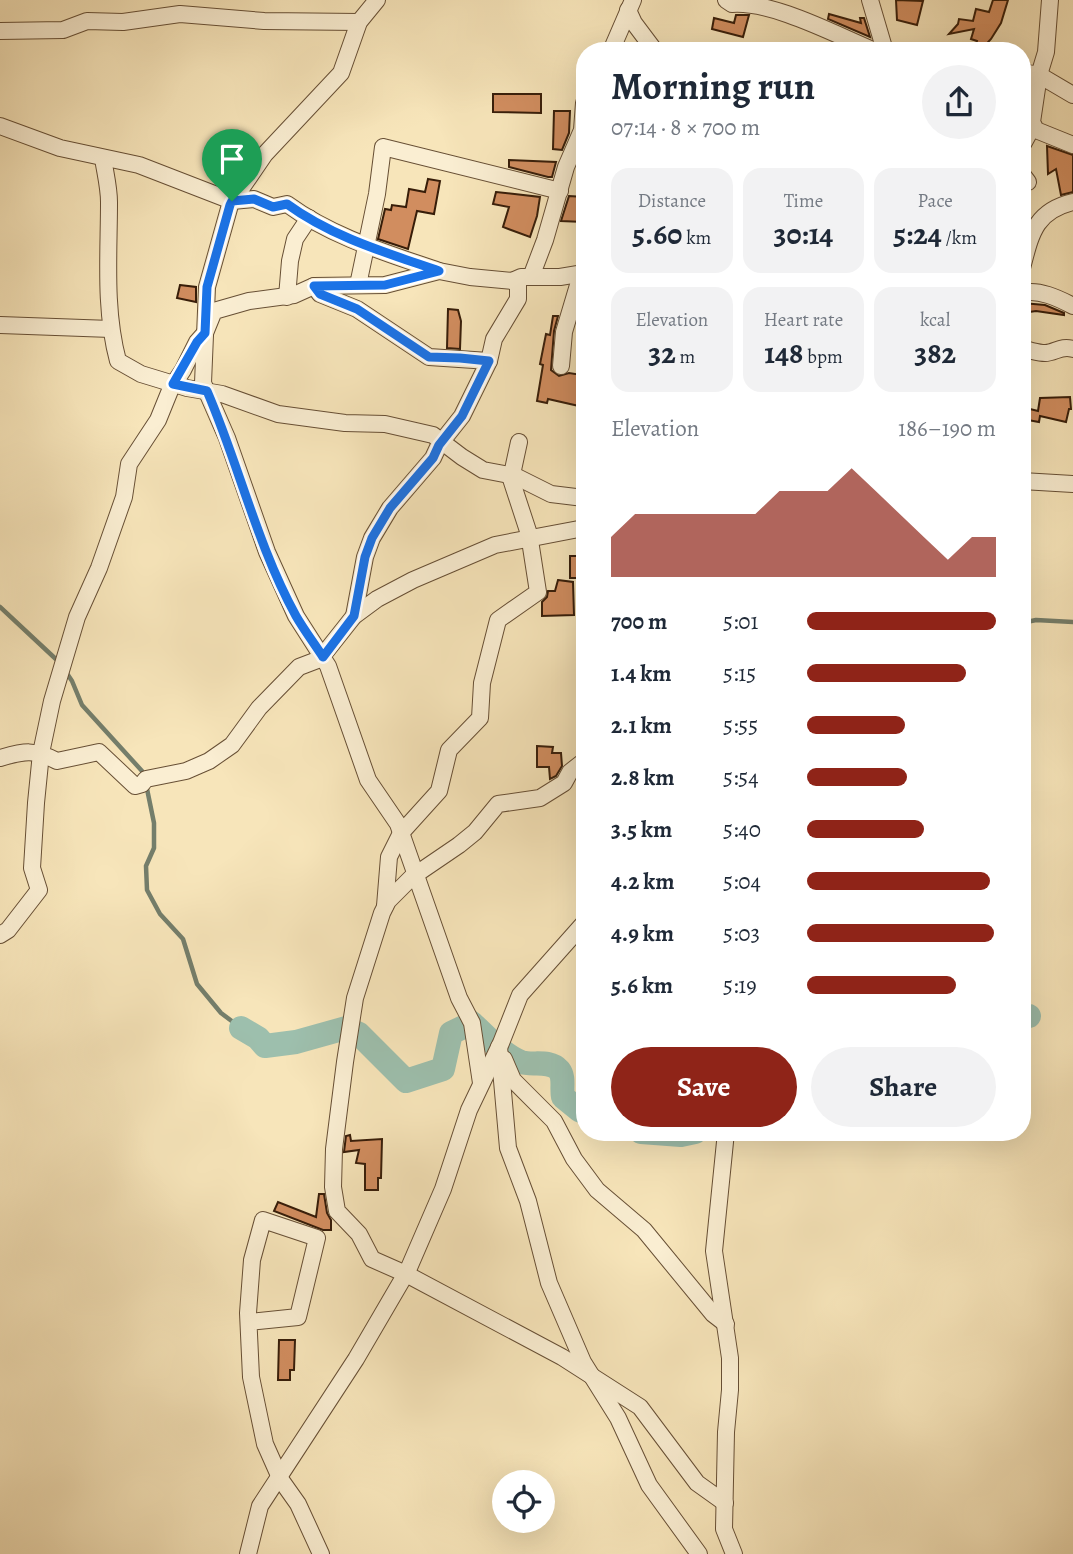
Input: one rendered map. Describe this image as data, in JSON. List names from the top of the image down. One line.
{"page":{"heading":["Morning run","07:14 · 8 × 700 m"],"stats":[["Distance","5.60 km"],["Time","30:14"],["Pace","5:24 /km"],["Elevation","32 m"],["Heart rate","148 bpm"],["kcal","382"]],"chart":["Elevation","186–190 m"],"list":[{"name":"700 m","note":"5:01"},{"name":"1.4 km","note":"5:15"},{"name":"2.1 km","note":"5:55"},{"name":"2.8 km","note":"5:54"},{"name":"3.5 km","note":"5:40"},{"name":"4.2 km","note":"5:04"},{"name":"4.9 km","note":"5:03"},{"name":"5.6 km","note":"5:19"}],"buttons":["Save","Share"]}}
